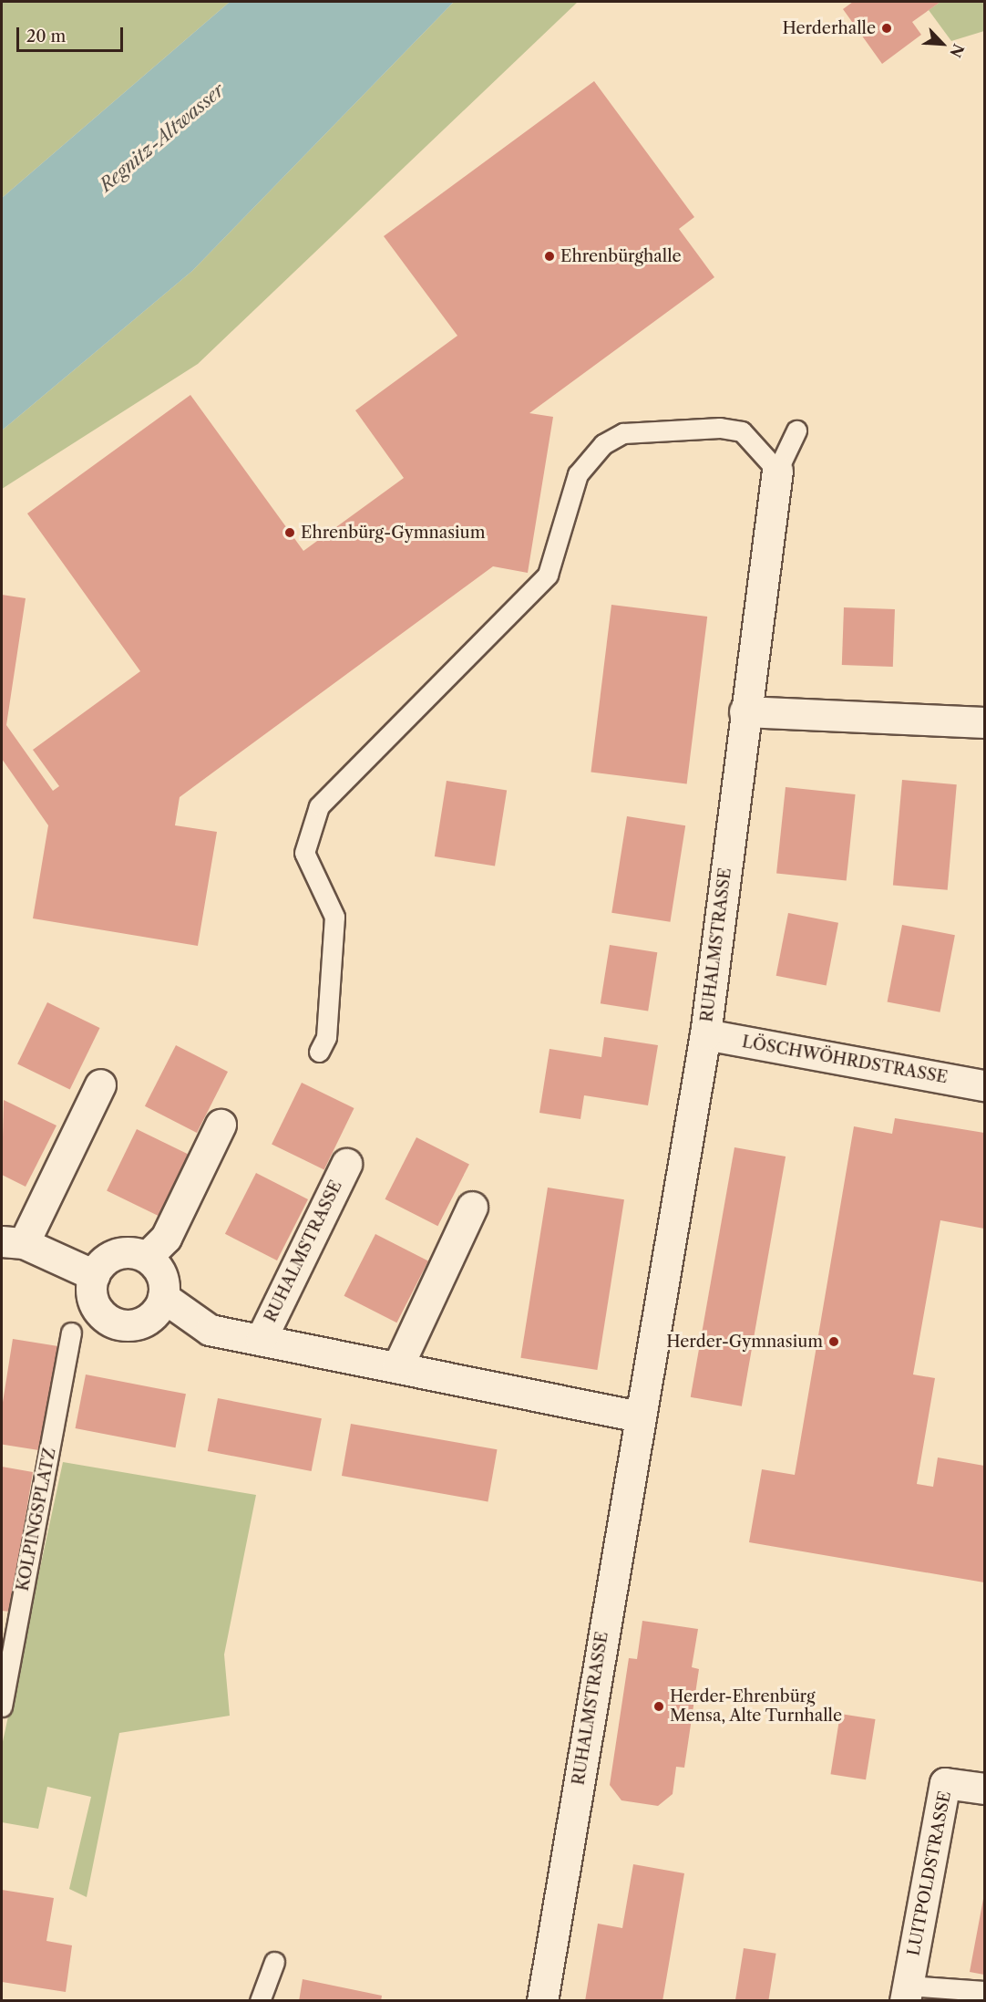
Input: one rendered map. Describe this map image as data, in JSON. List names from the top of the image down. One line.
{"streets":{"street":["RUHALMSTRASSE","LÖSCHWÖHRDSTRASSE","LUITPOLDSTRASSE"],"lane":["KOLPINGSPLATZ"]},"crossings":[["RUHALMSTRASSE","LÖSCHWÖHRDSTRASSE"]],"water":["Regnitz-Altwasser"],"places":["Herderhalle","Ehrenbürghalle","Ehrenbürg-Gymnasium","Herder-Gymnasium","Herder-Ehrenbürg Mensa, Alte Turnhalle"],"scale_bar":"20 m","north":"bottom right"}
